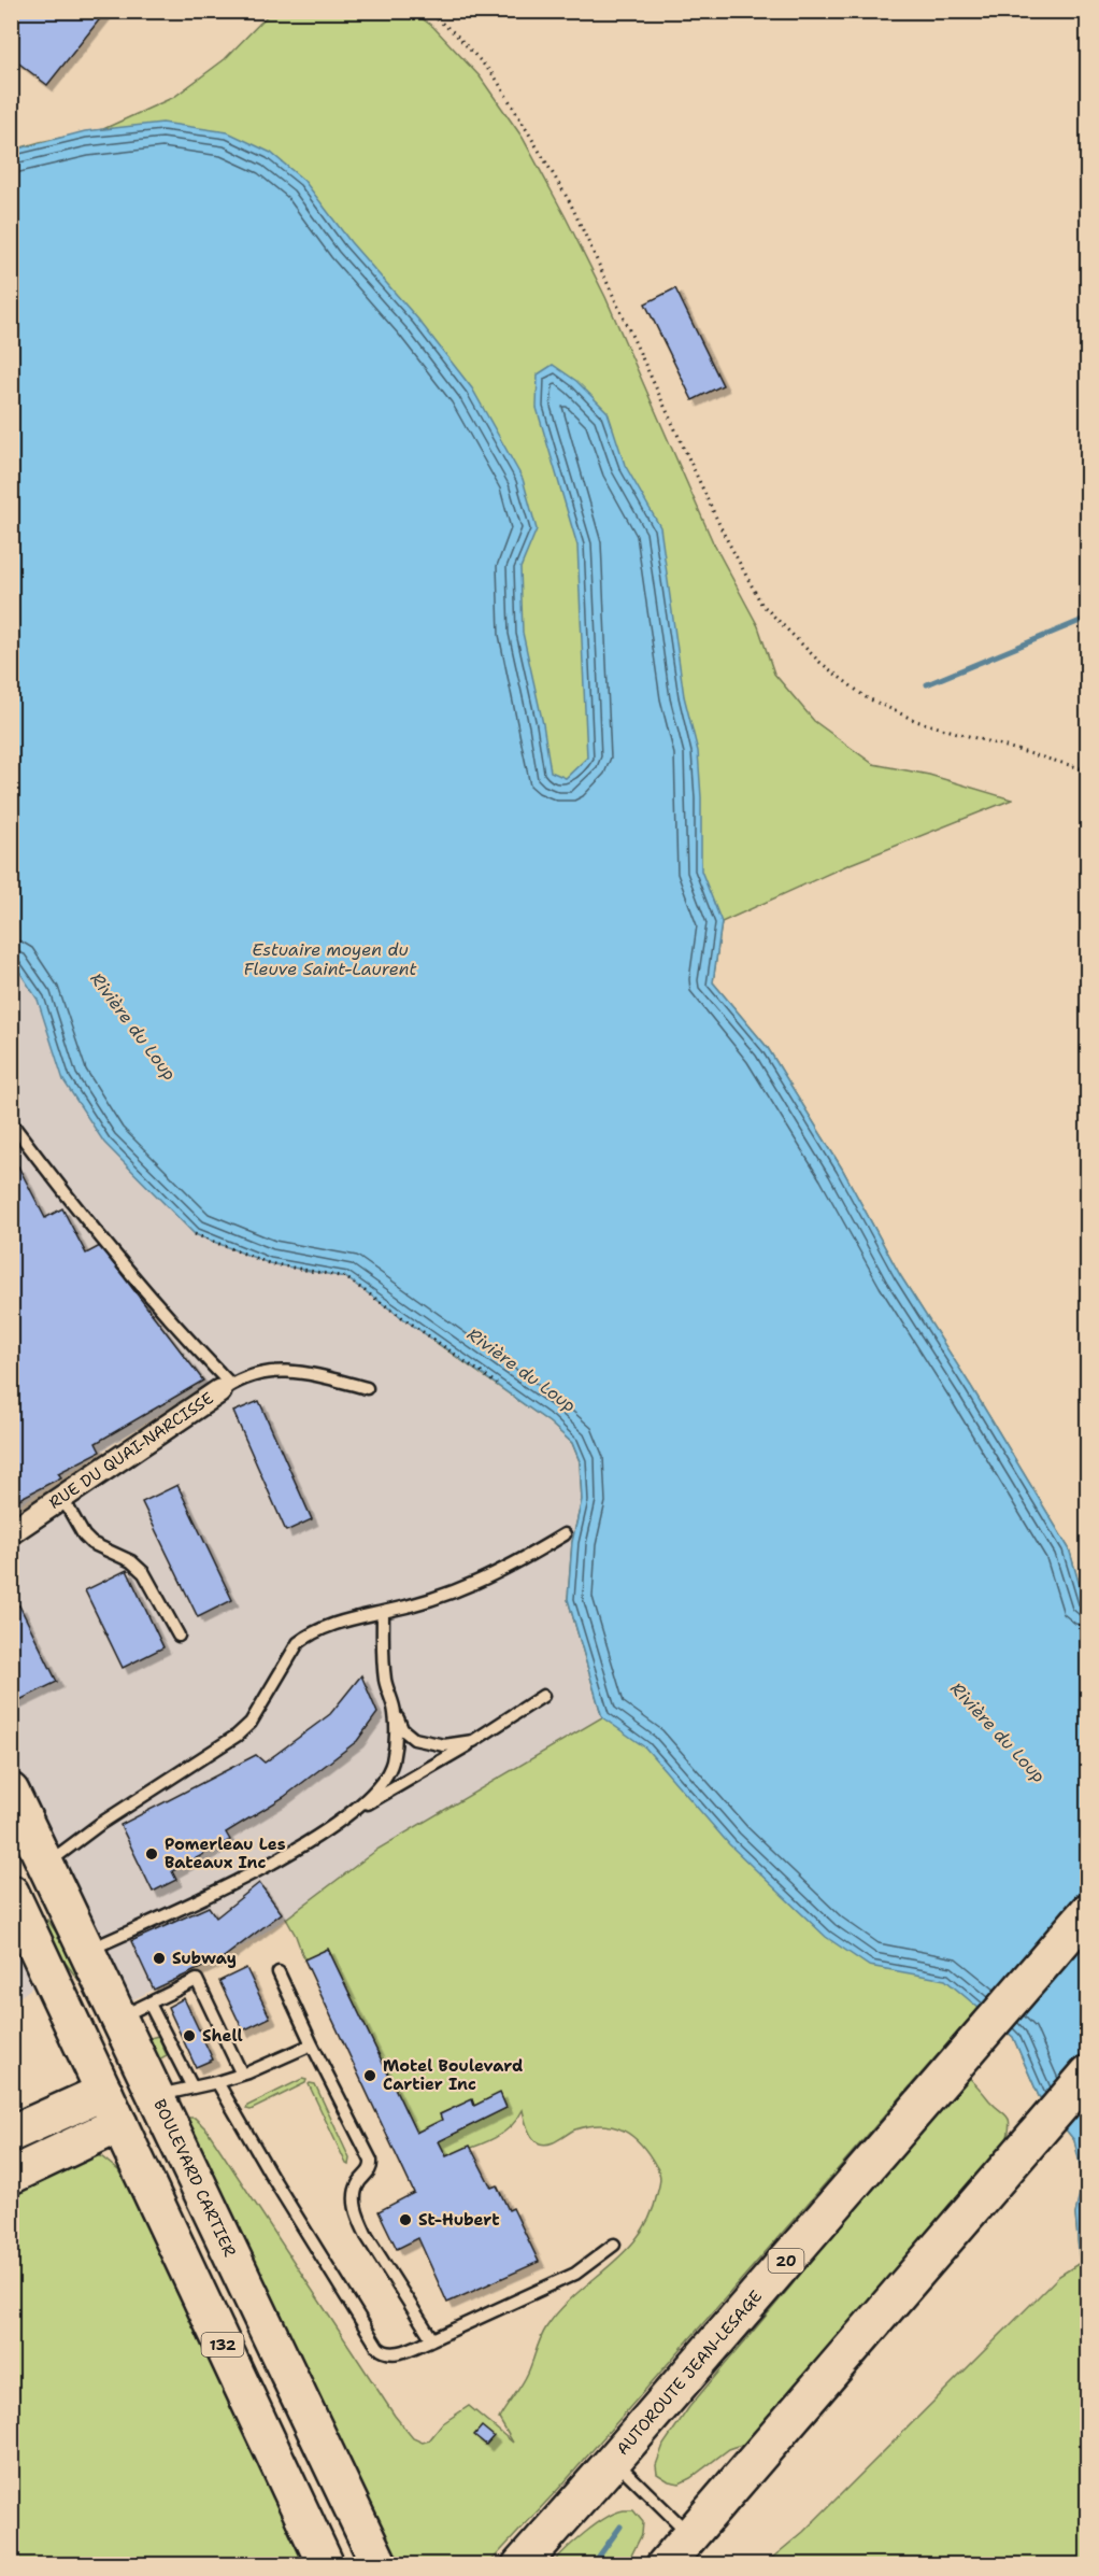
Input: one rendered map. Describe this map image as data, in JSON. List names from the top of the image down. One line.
{"streets":{"main road":["BOULEVARD CARTIER","20","132","AUTOROUTE JEAN-LESAGE"],"street":["RUE DU QUAI-NARCISSE"]},"water":["Estuaire moyen du Fleuve Saint-Laurent","Rivière du Loup"],"places":["Pomerleau Les Bateaux Inc","Subway","Shell","Motel Boulevard Cartier Inc","St-Hubert"]}
